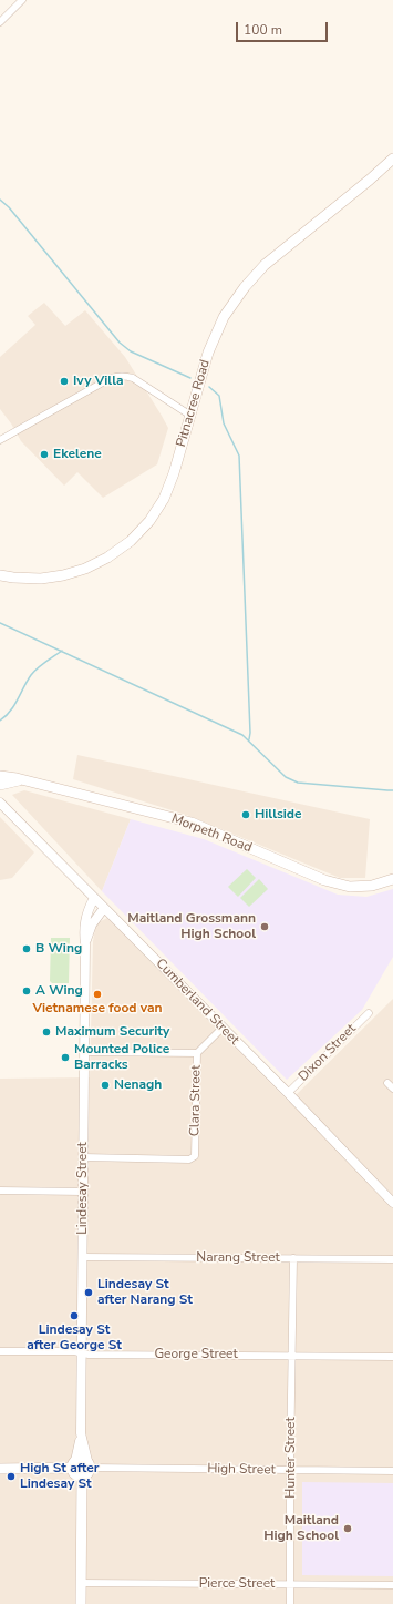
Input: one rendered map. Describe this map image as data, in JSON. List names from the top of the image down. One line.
{"streets":{"main road":["Pitnacree Road","Morpeth Road"],"street":["Cumberland Street","Dixon Street","Clara Street","Lindesay Street","Narang Street","George Street","Hunter Street","High Street","Pierce Street"]},"crossings":[["Cumberland Street","Dixon Street"],["Cumberland Street","Clara Street"],["Cumberland Street","Lindesay Street"],["Clara Street","Lindesay Street"],["Lindesay Street","Narang Street"],["Lindesay Street","George Street"],["Lindesay Street","High Street"],["Narang Street","Hunter Street"],["George Street","Hunter Street"],["Hunter Street","High Street"],["Hunter Street","Pierce Street"]],"places":["Ivy Villa","Ekelene","Hillside","Maitland Grossmann High School","B Wing","A Wing","Vietnamese food van","Maximum Security","Mounted Police Barracks","Nenagh","Lindesay St after Narang St","Lindesay St after George St","High St after Lindesay St","Maitland High School"],"scale_bar":"100 m"}
